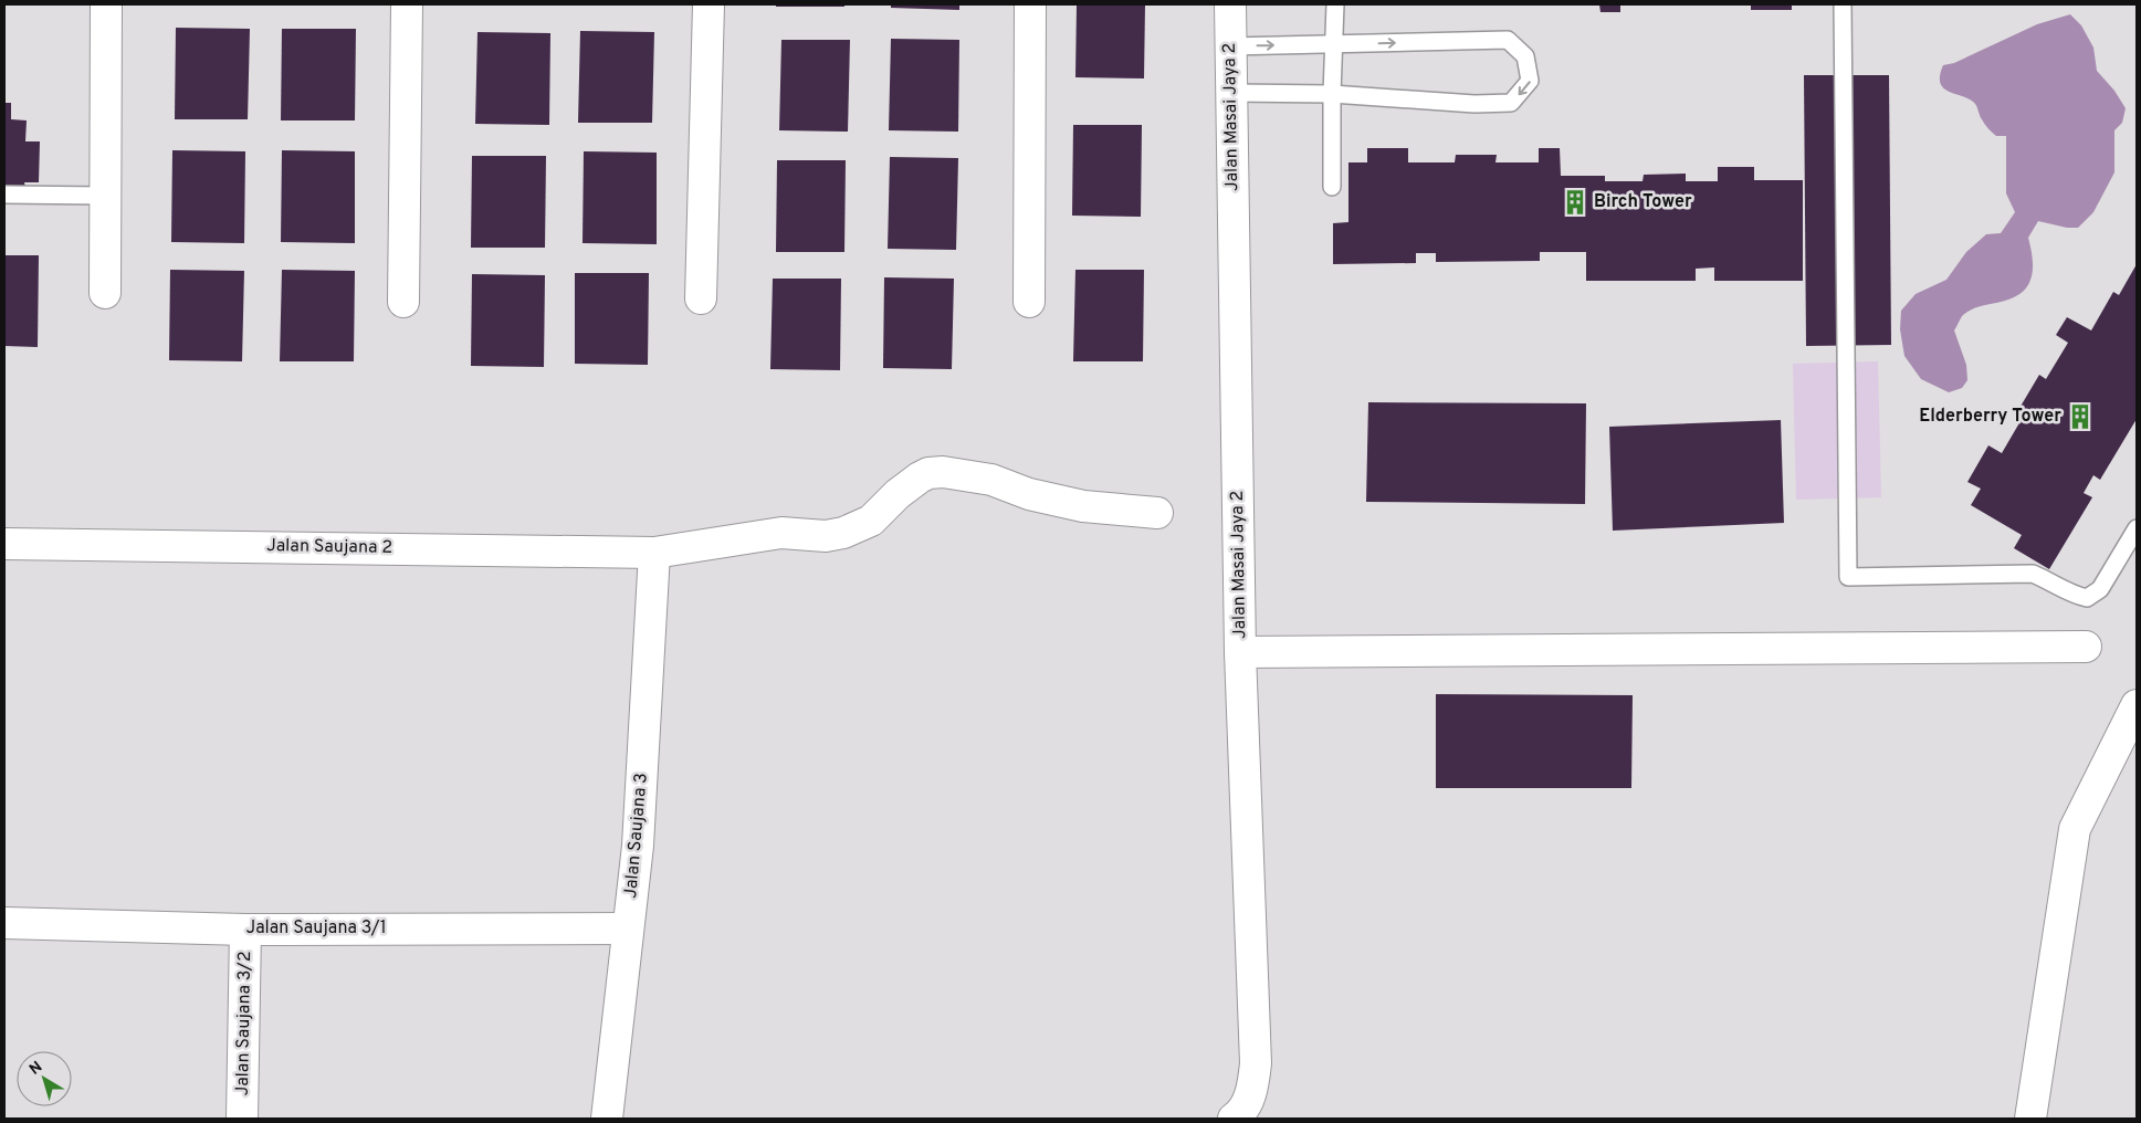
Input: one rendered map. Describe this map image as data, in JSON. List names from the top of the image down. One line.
{"streets":{"street":["Jalan Masai Jaya 2","Jalan Saujana 2","Jalan Saujana 3","Jalan Saujana 3/1","Jalan Saujana 3/2"]},"crossings":[["Jalan Saujana 2","Jalan Saujana 3"],["Jalan Saujana 3","Jalan Saujana 3/1"],["Jalan Saujana 3/1","Jalan Saujana 3/2"]],"places":{"building":["Birch Tower","Elderberry Tower"]},"north":"top left"}
